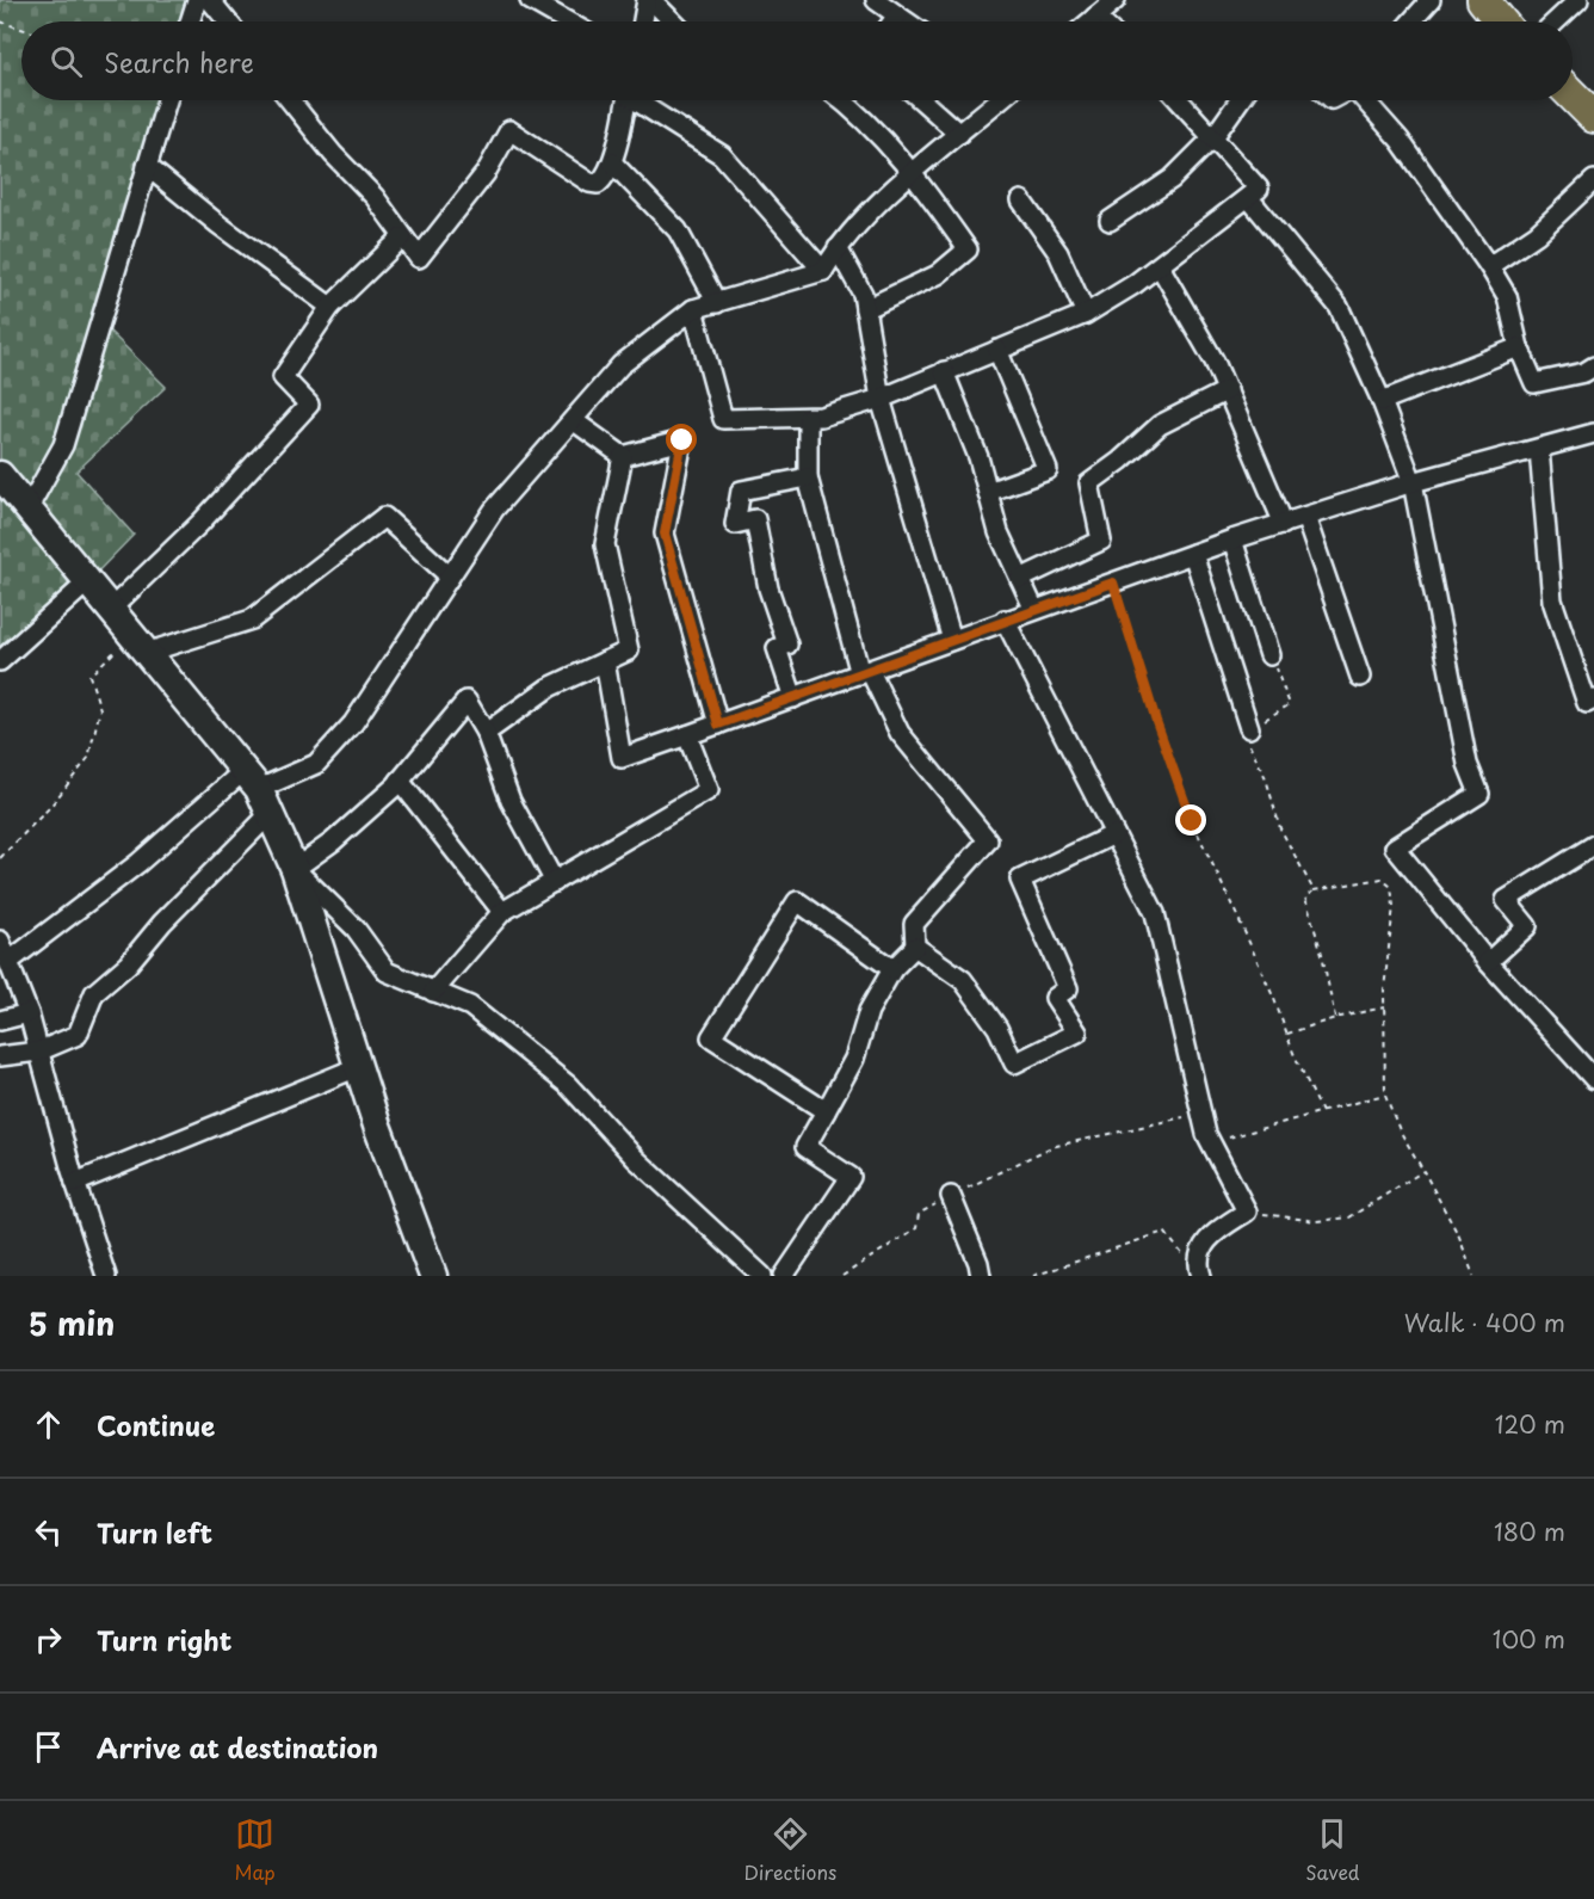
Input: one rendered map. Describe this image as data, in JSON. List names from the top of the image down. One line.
{"page":{"search":"Search here","heading":["5 min","Walk · 400 m"],"list":[["Continue","120 m"],["Turn left","180 m"],["Turn right","100 m"],"Arrive at destination"],"nav":["Map","Directions","Saved"]}}
